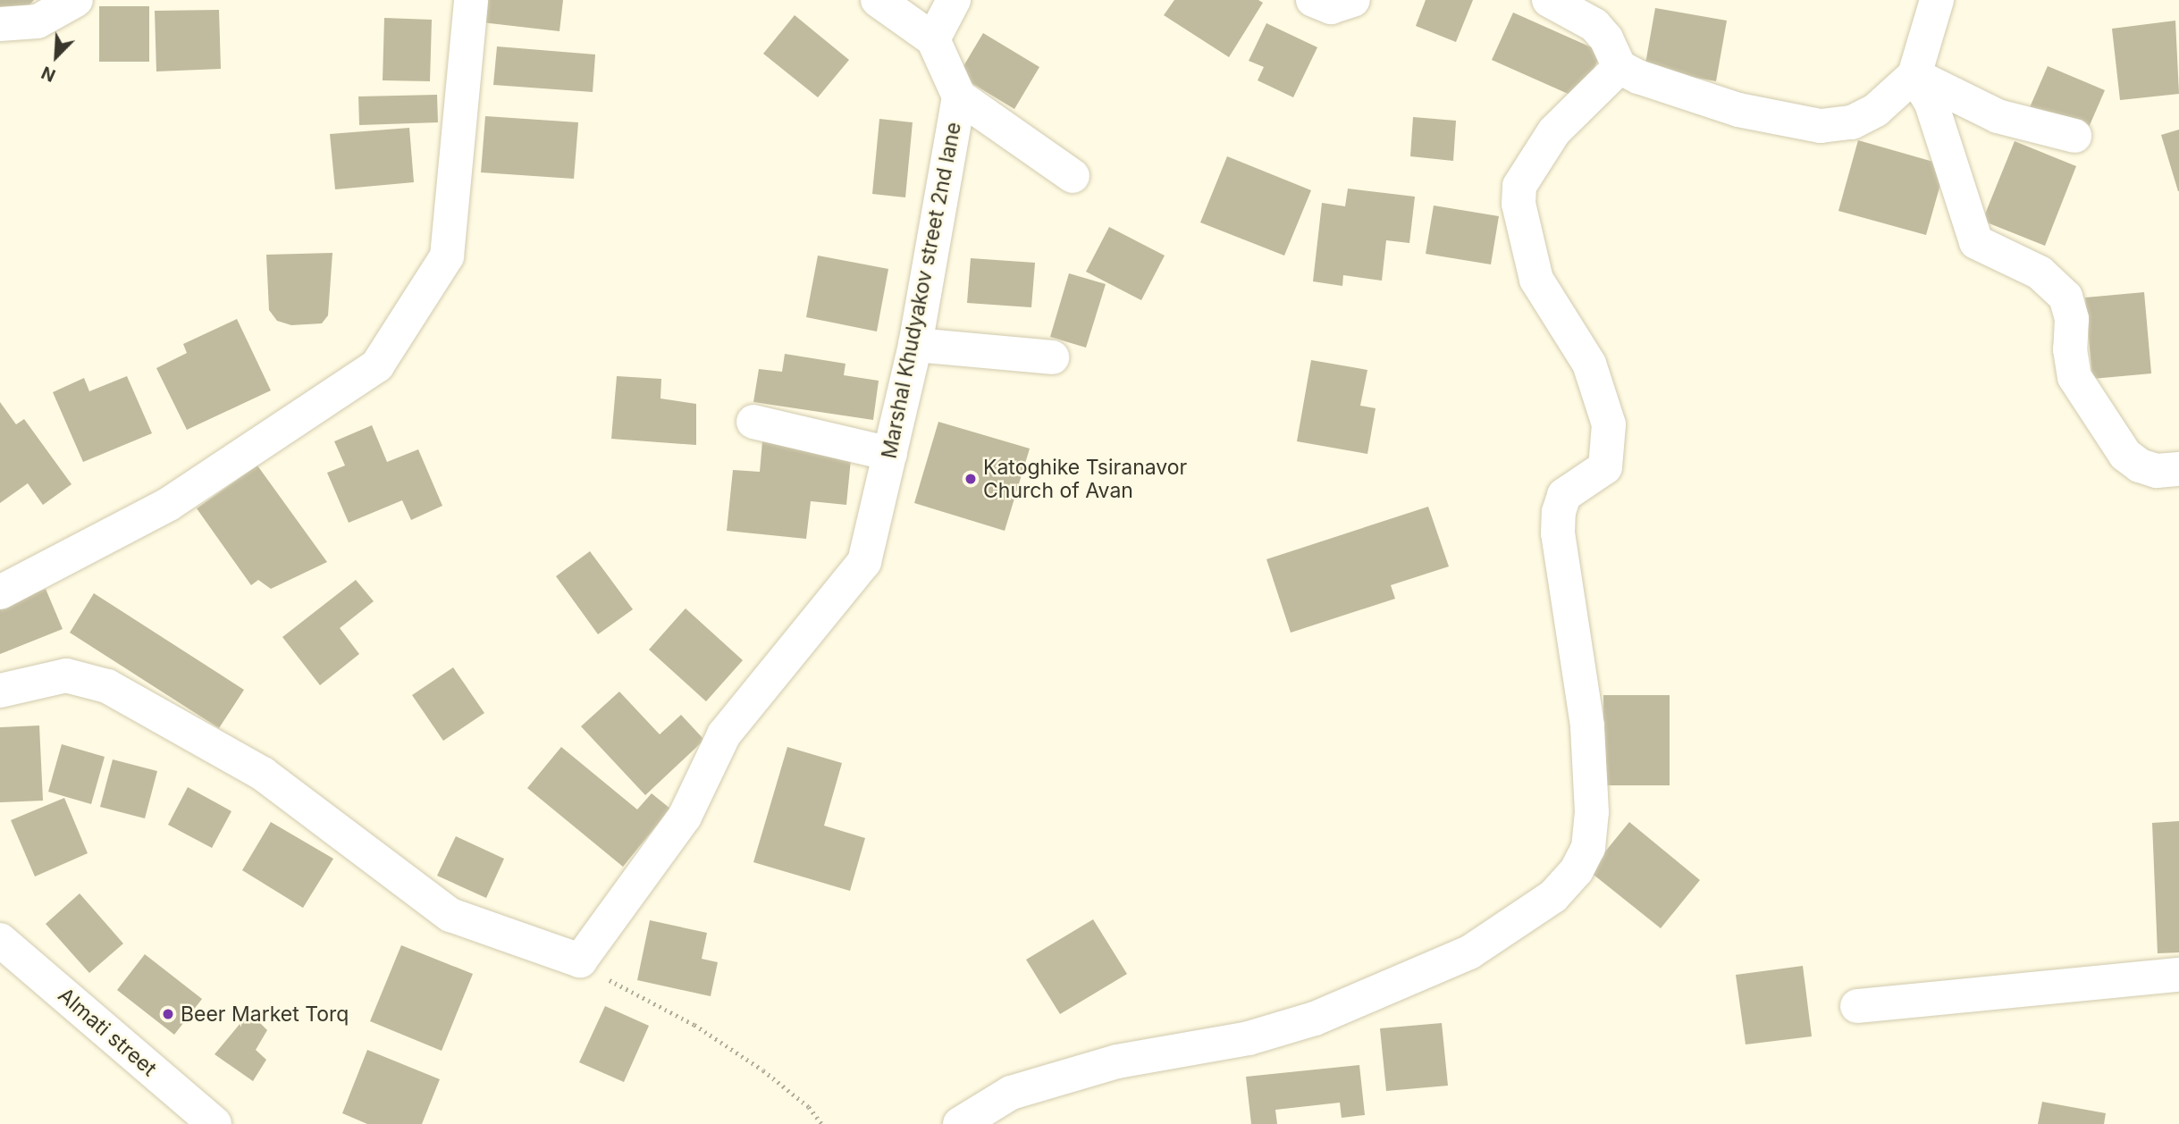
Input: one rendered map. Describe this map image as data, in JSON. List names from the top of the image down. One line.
{"streets":{"street":["Marshal Khudyakov street 2nd lane","Almati street"]},"places":["Katoghike Tsiranavor Church of Avan","Beer Market Torq"],"north":"bottom left"}
